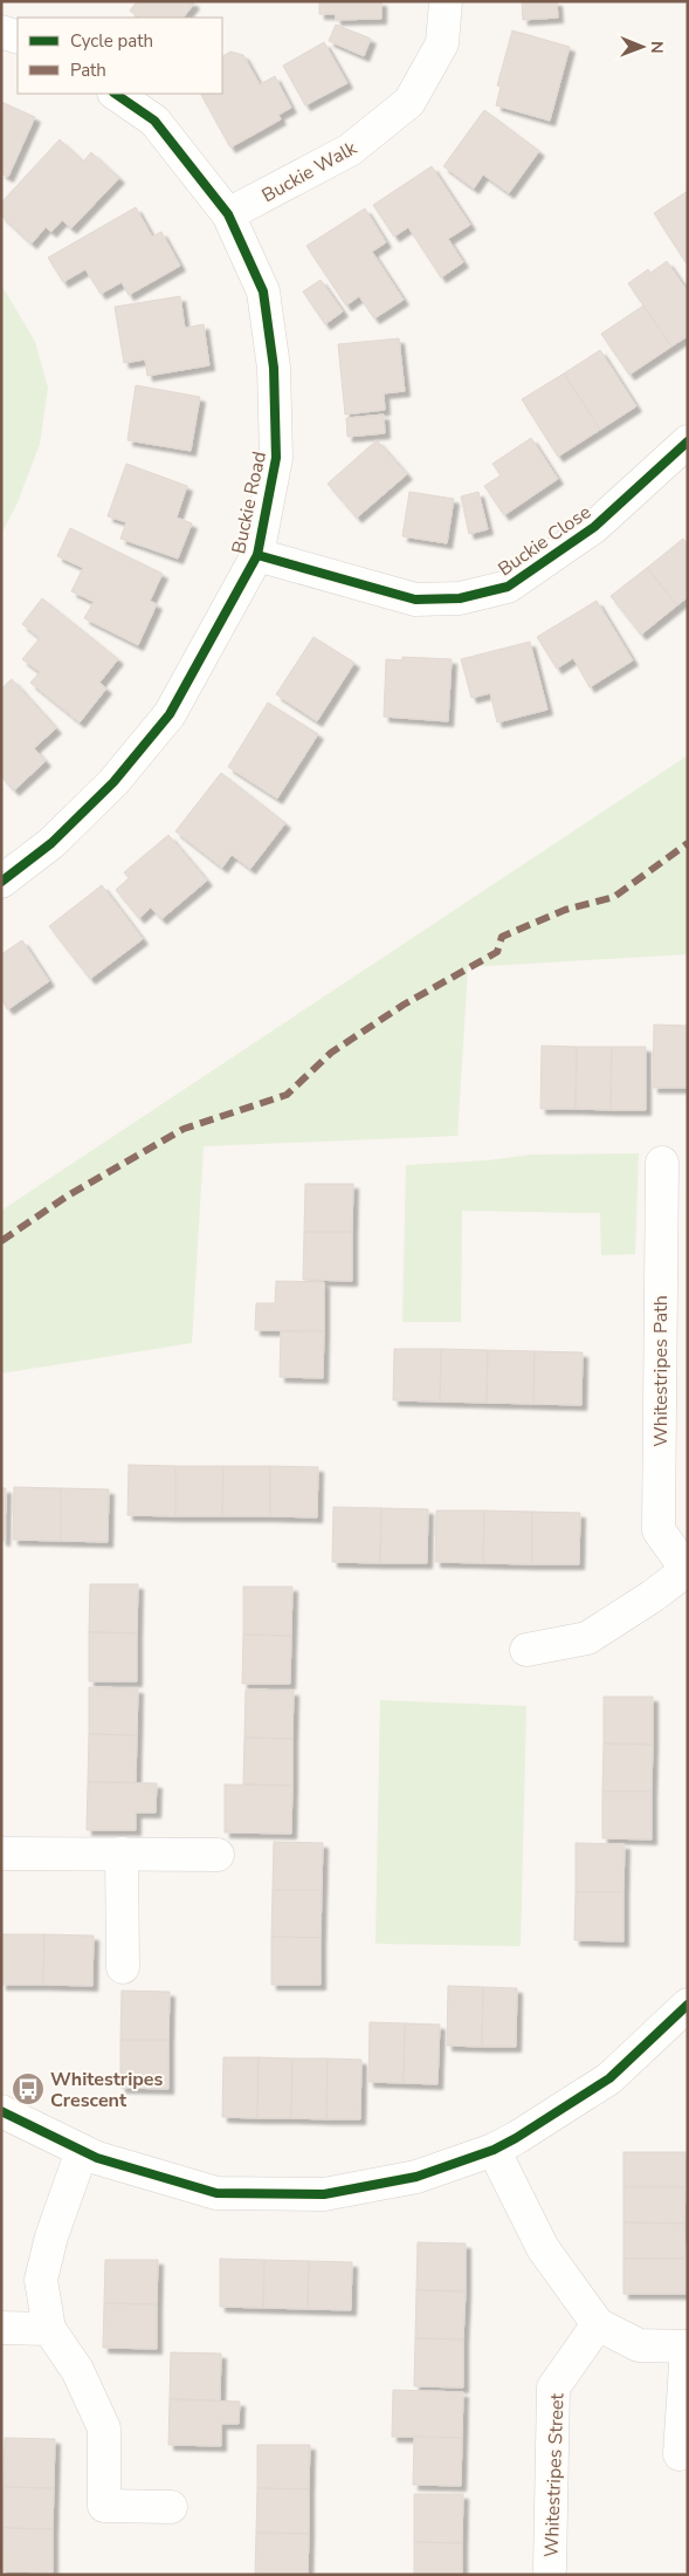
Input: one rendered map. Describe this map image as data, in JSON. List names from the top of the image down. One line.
{"streets":{"street":["Buckie Walk","Buckie Road","Buckie Close","Whitestripes Path","Whitestripes Street"]},"crossings":[["Buckie Walk","Buckie Road"],["Buckie Road","Buckie Close"]],"places":{"bus stop":["Whitestripes Crescent"]},"legend":["Cycle path","Path"],"north":"right"}
